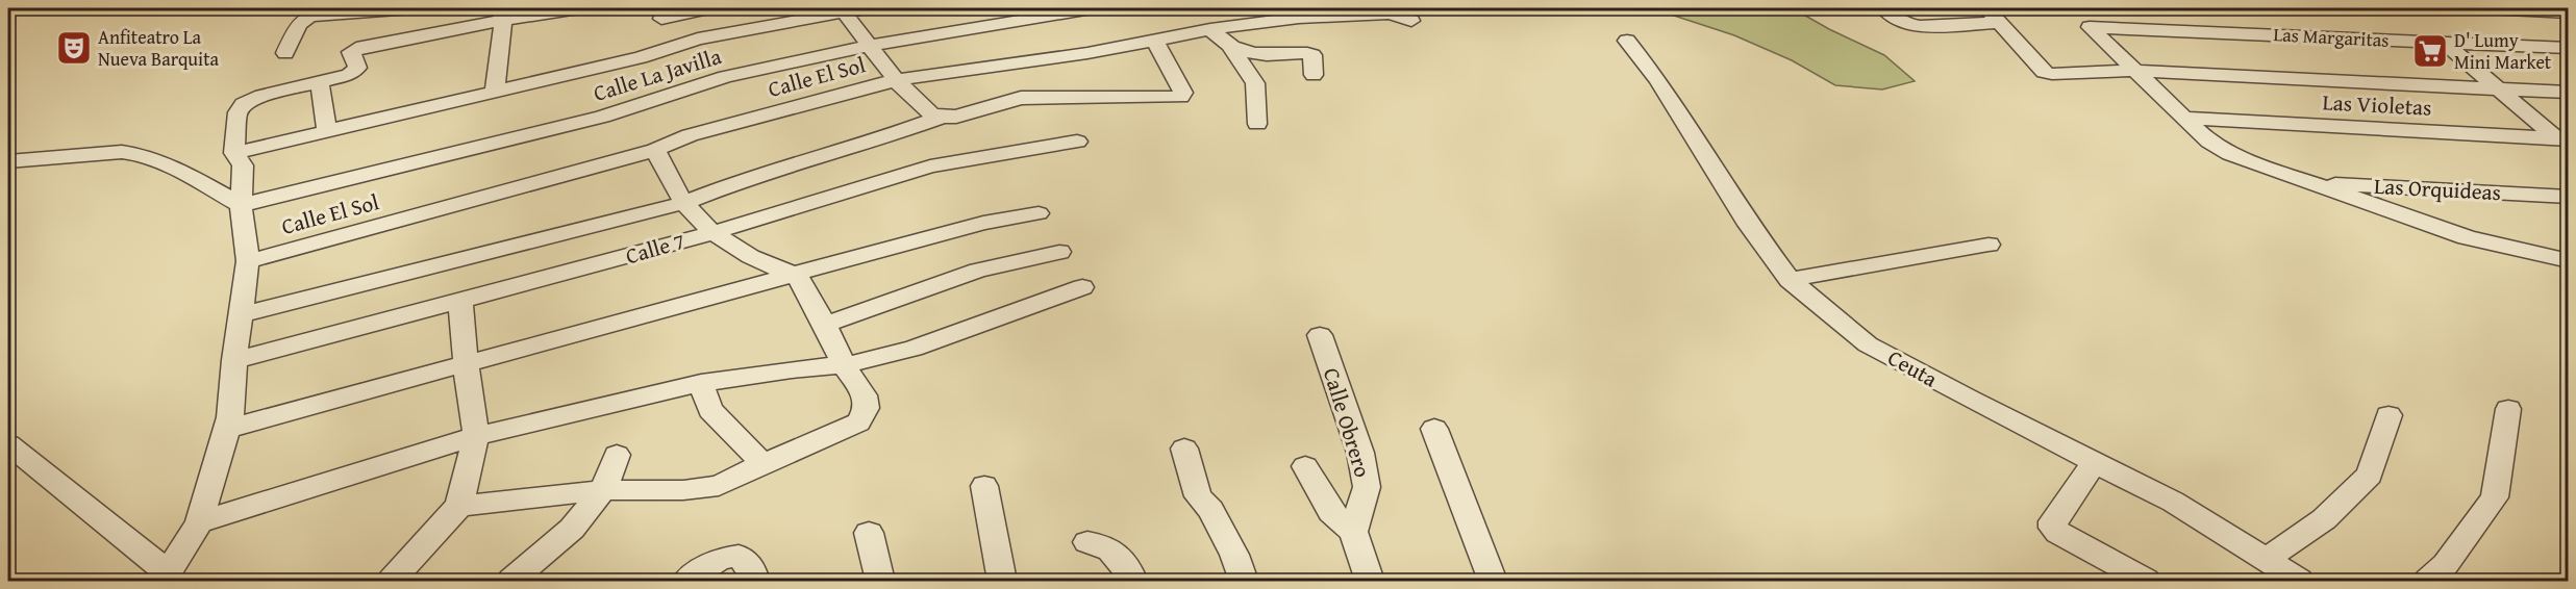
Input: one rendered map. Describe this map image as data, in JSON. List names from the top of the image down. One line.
{"streets":{"street":["Las Margaritas","Calle La Javilla","Calle El Sol","Las Violetas","Las Orquideas","Calle 7","Ceuta","Calle Obrero"]},"places":{"theatre":["Anfiteatro La Nueva Barquita"],"supermarket":["D' Lumy Mini Market"]}}
